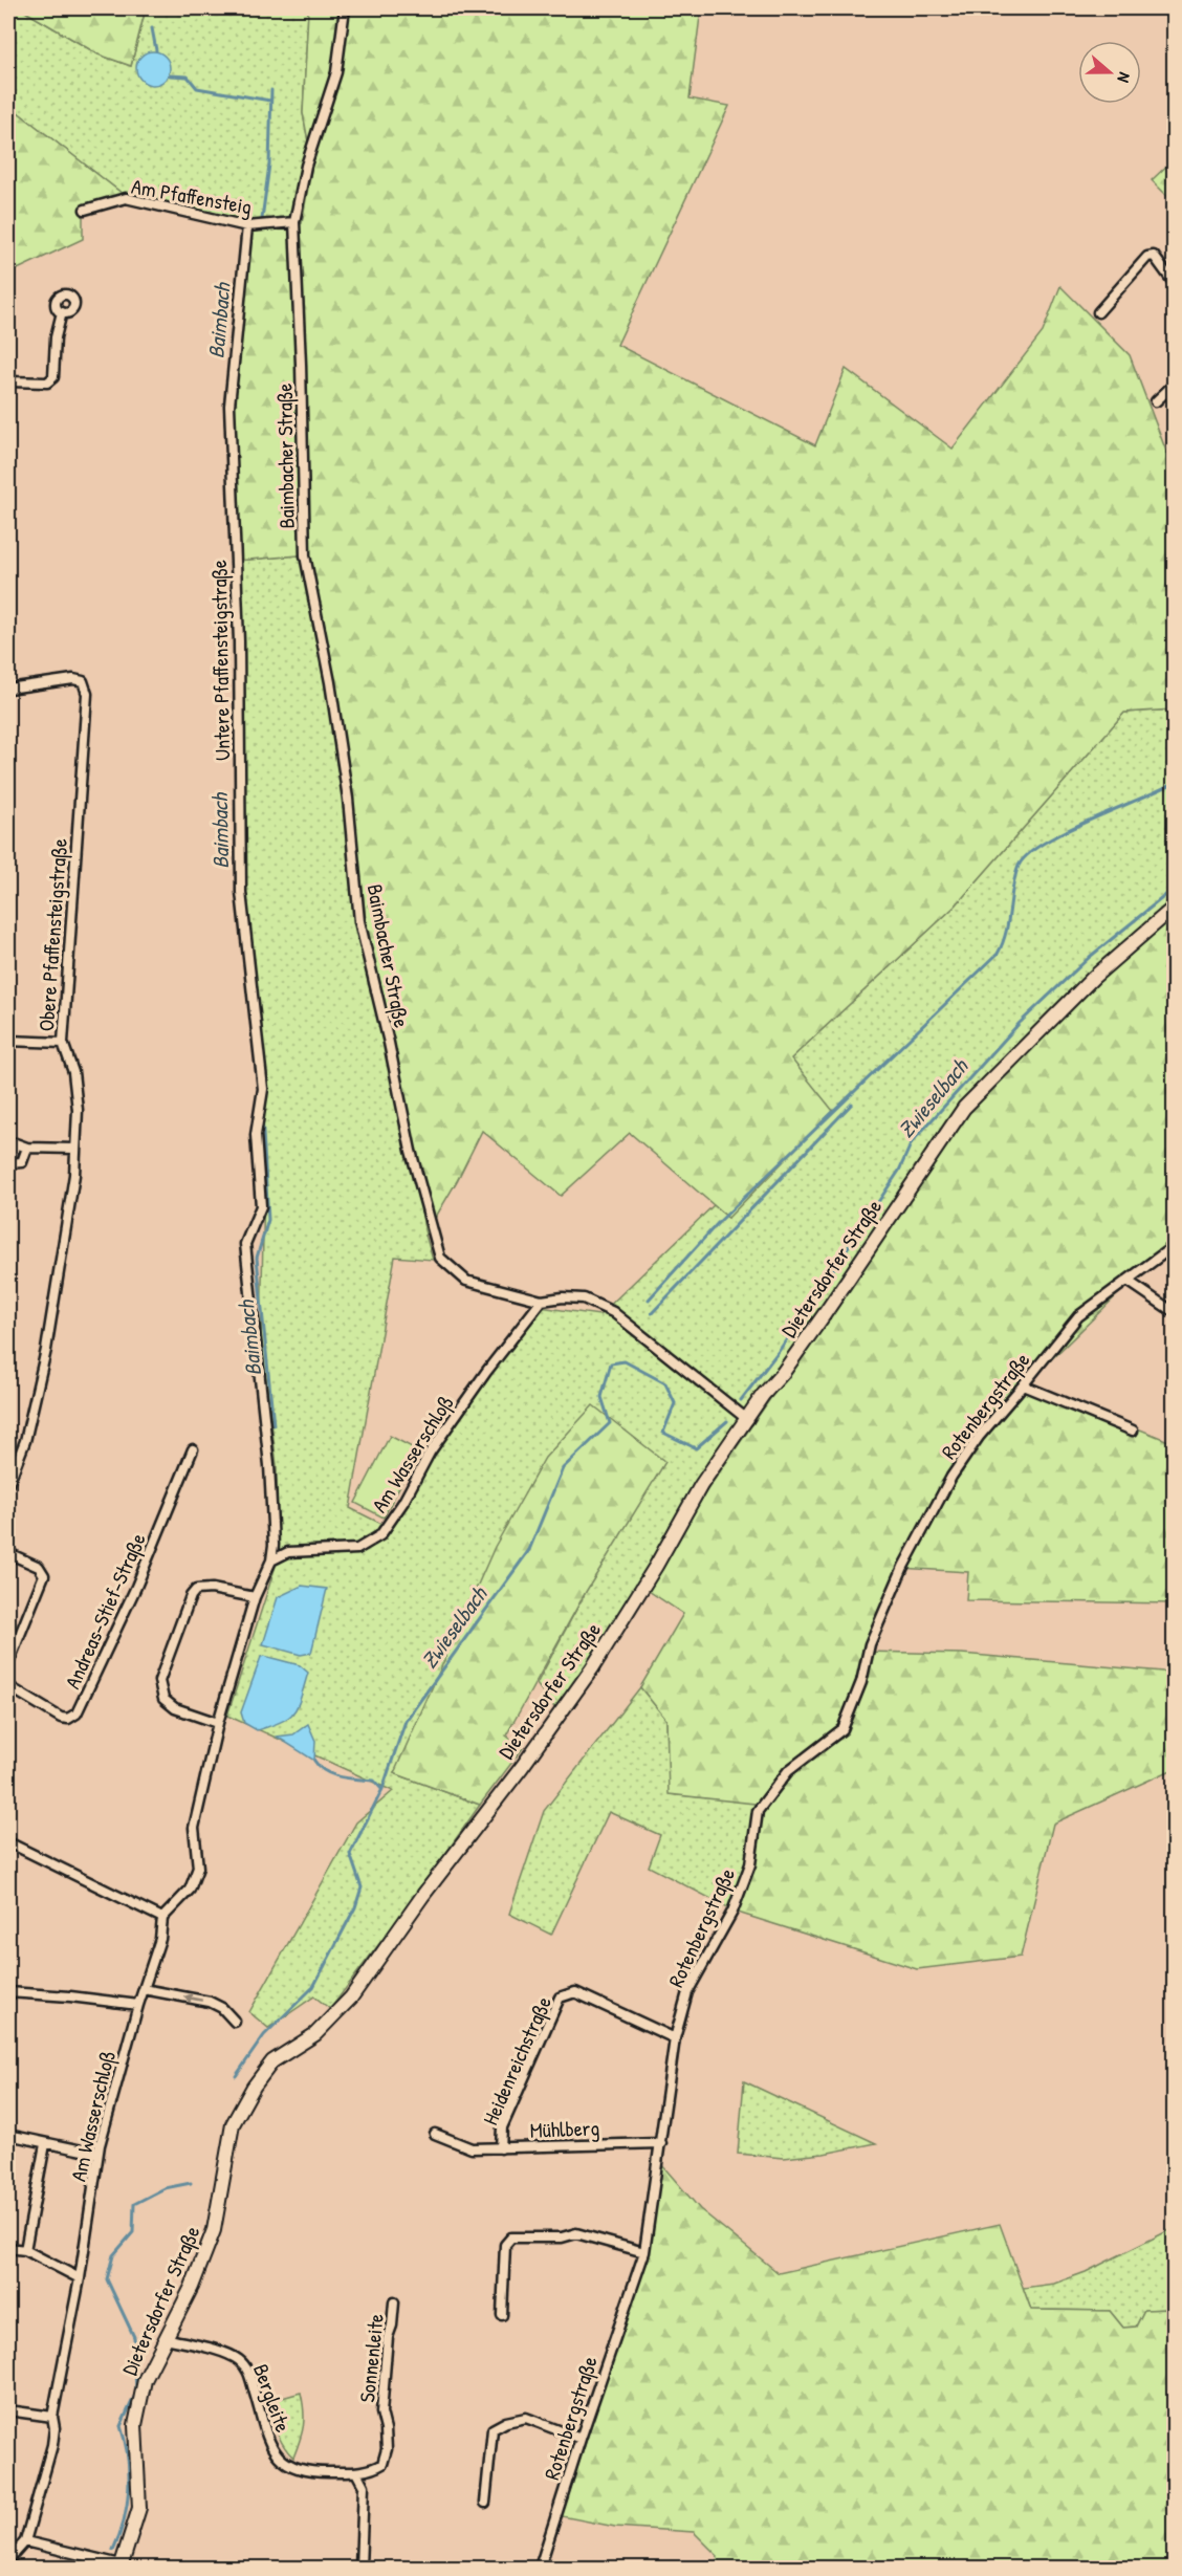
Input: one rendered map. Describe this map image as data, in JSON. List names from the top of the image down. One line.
{"streets":{"street":["Am Pfaffensteig","Baimbacher Straße","Untere Pfaffensteigstraße","Obere Pfaffensteigstraße","Dietersdorfer Straße","Rotenbergstraße","Am Wasserschloß","Andreas-Stief-Straße","Heidenreichstraße","Mühlberg","Sonnenleite","Bergleite"]},"crossings":[["Am Pfaffensteig","Baimbacher Straße"],["Am Pfaffensteig","Untere Pfaffensteigstraße"],["Baimbacher Straße","Dietersdorfer Straße"],["Baimbacher Straße","Am Wasserschloß"],["Untere Pfaffensteigstraße","Am Wasserschloß"],["Dietersdorfer Straße","Bergleite"],["Rotenbergstraße","Heidenreichstraße"],["Rotenbergstraße","Mühlberg"],["Heidenreichstraße","Mühlberg"],["Sonnenleite","Bergleite"]],"water":["Baimbach","Zwieselbach"],"north":"right"}
